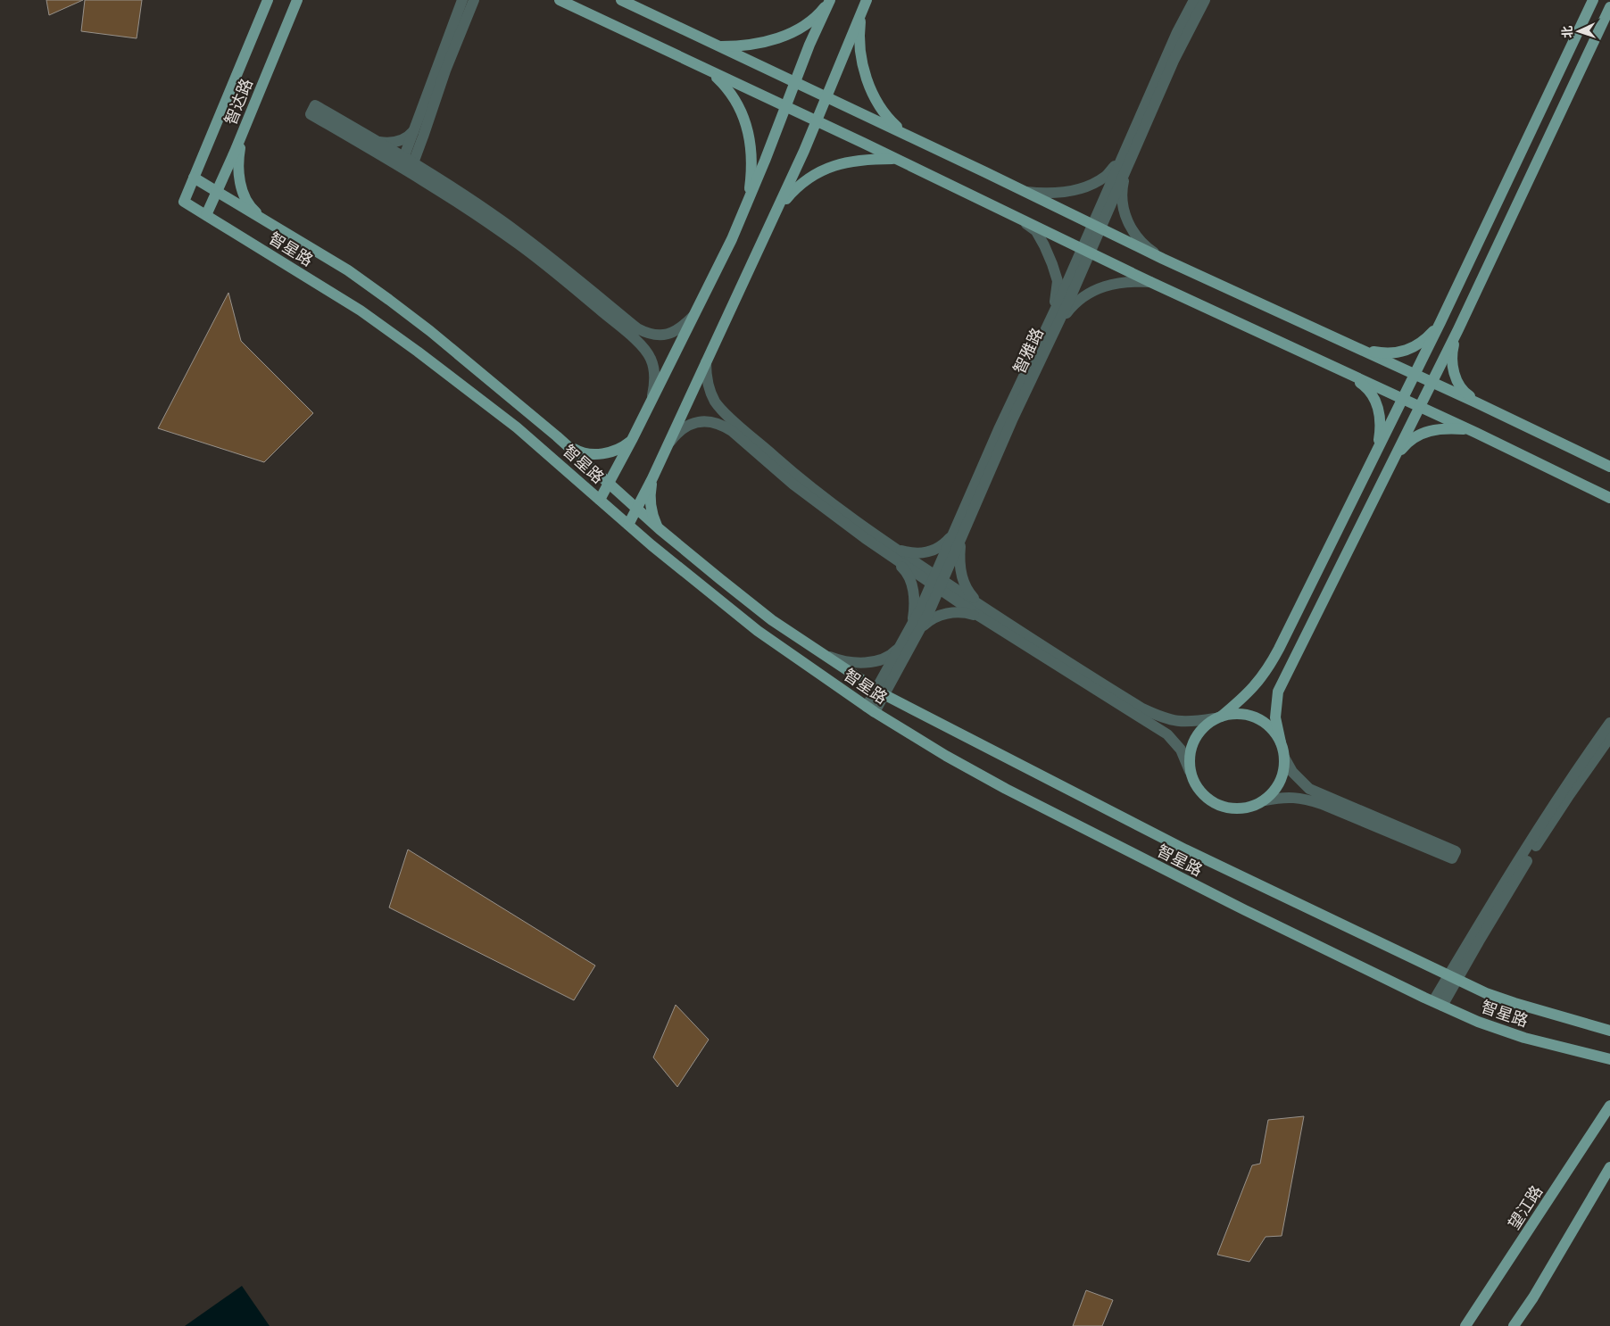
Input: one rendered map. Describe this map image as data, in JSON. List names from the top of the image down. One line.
{"streets":{"main road":["智达路","智星路","望江路"],"street":["智雅路"]},"crossings":[["智达路","智星路"],["智星路","智雅路"]],"north":"left"}
